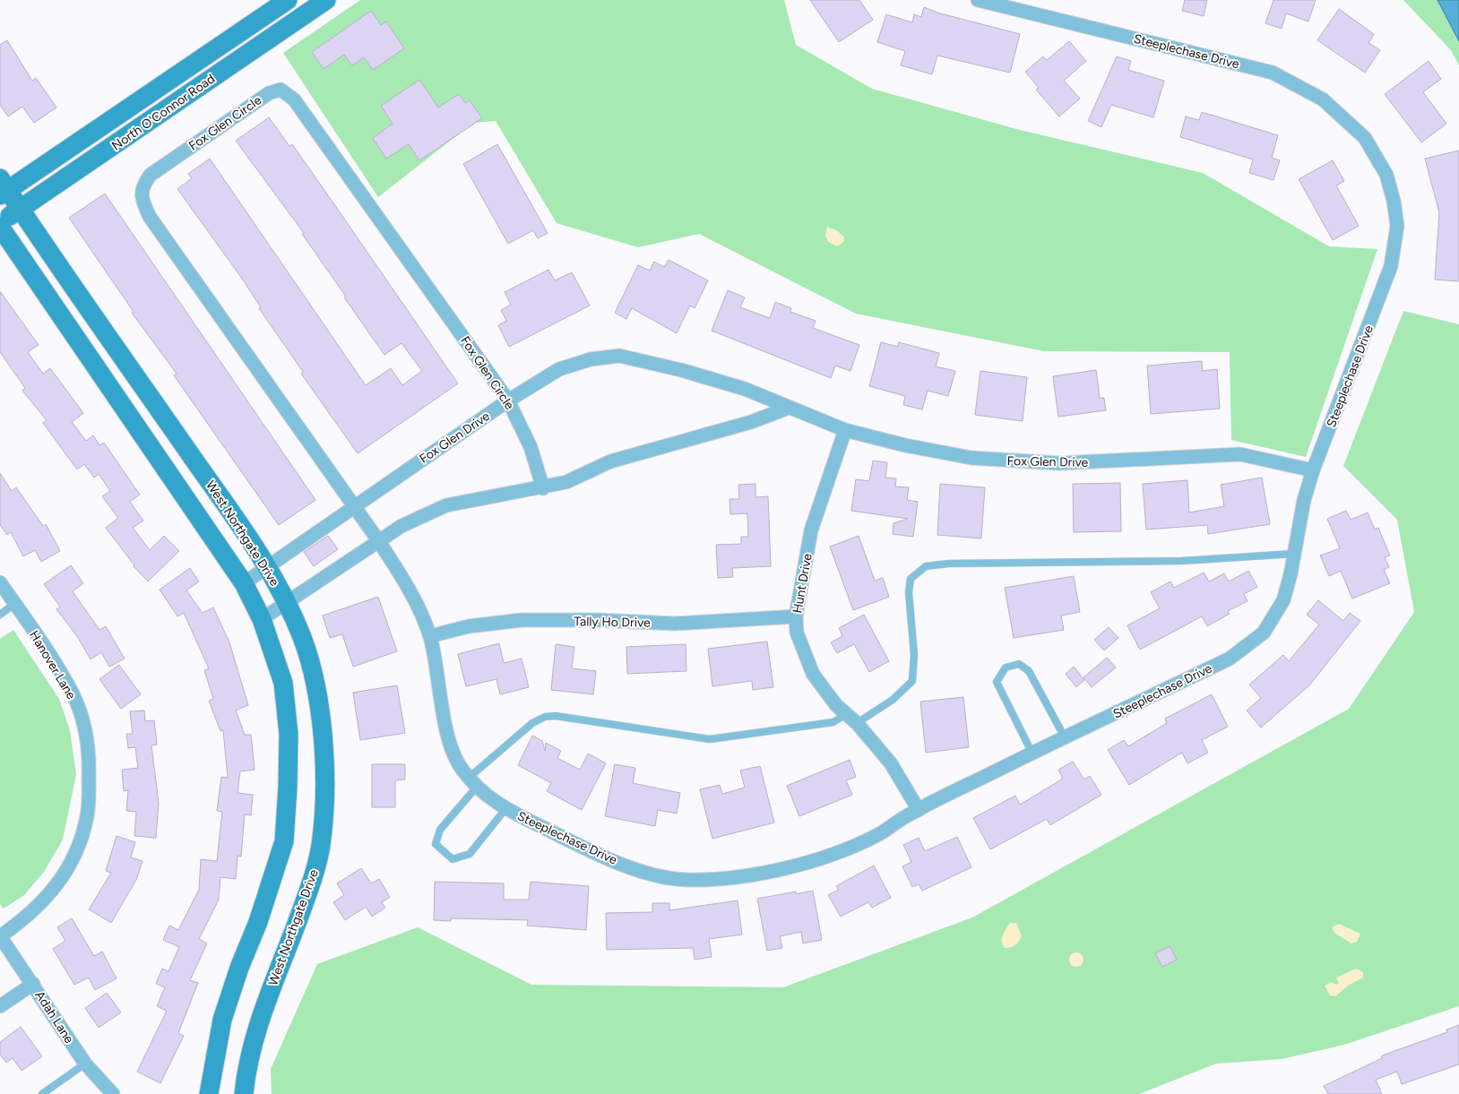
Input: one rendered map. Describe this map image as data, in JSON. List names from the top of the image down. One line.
{"streets":{"main road":["North O'Connor Road","West Northgate Drive"],"street":["Steeplechase Drive","Fox Glen Circle","Fox Glen Drive","Hunt Drive","Tally Ho Drive","Hanover Lane","Adah Lane"]},"crossings":[["Steeplechase Drive","Fox Glen Circle"],["Steeplechase Drive","Fox Glen Drive"],["Steeplechase Drive","Hunt Drive"],["Steeplechase Drive","Tally Ho Drive"],["North O'Connor Road","West Northgate Drive"],["Fox Glen Circle","Fox Glen Drive"],["Fox Glen Drive","West Northgate Drive"],["Fox Glen Drive","Hunt Drive"],["Hunt Drive","Tally Ho Drive"],["Hanover Lane","Adah Lane"]]}
